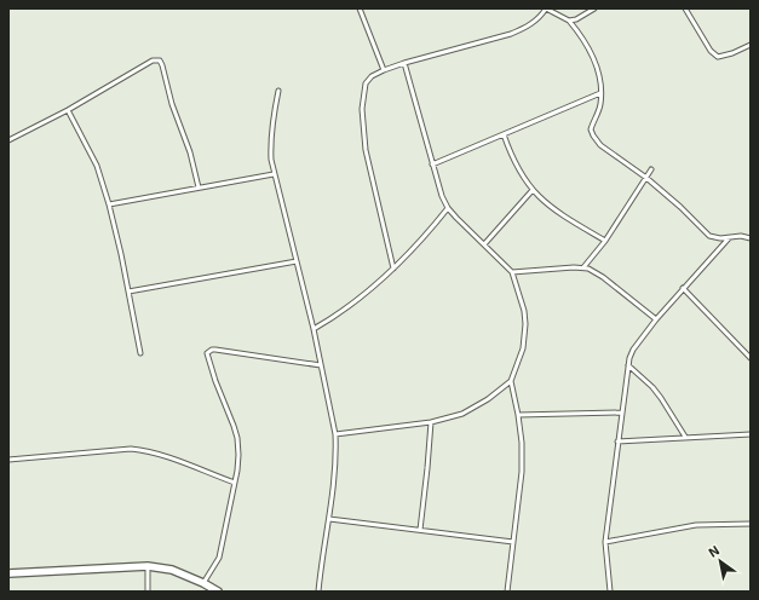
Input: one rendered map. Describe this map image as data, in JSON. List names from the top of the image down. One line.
{"north":"top left"}
